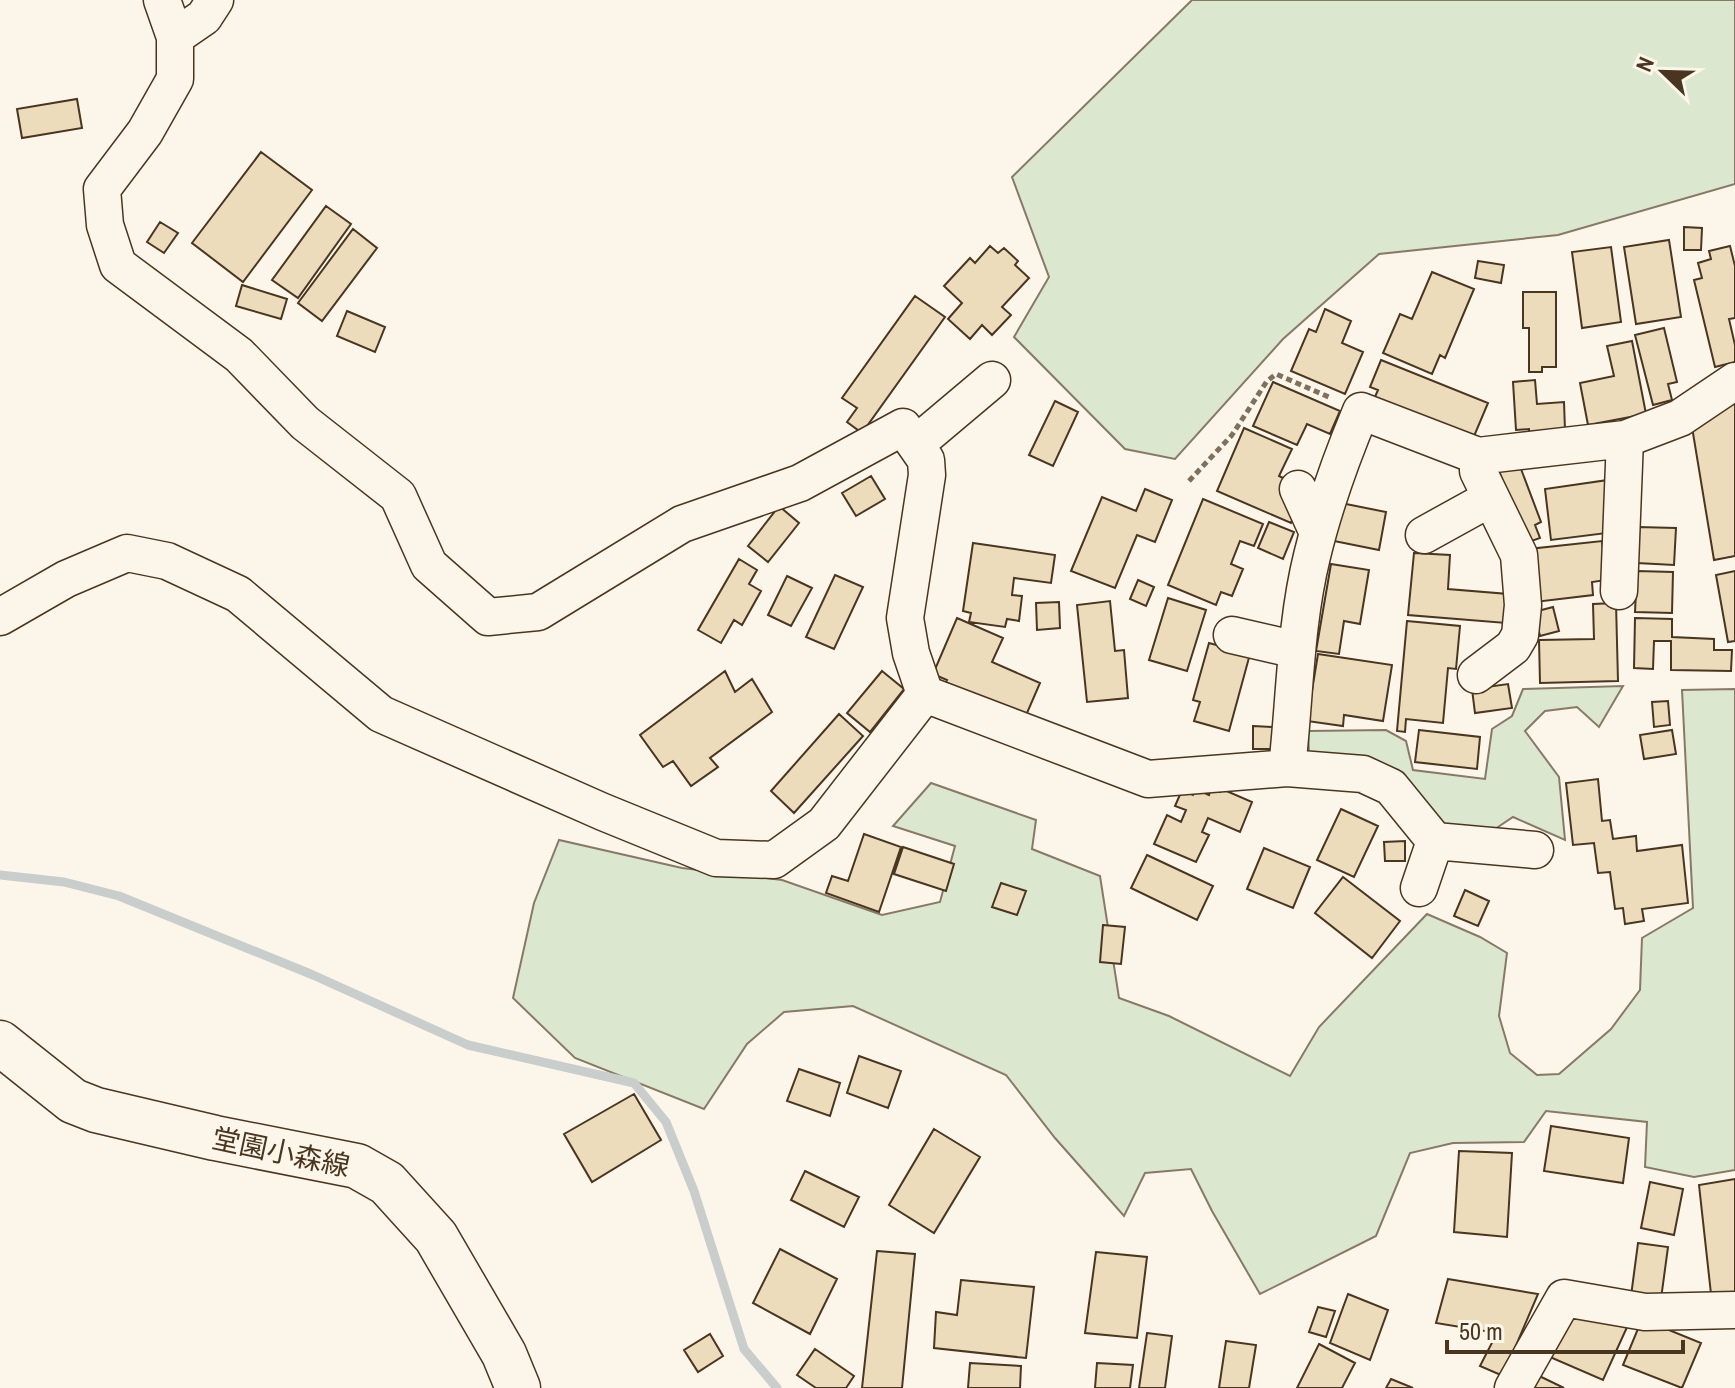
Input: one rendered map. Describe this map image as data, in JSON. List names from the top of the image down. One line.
{"streets":{"main road":["堂園小森線"]},"scale_bar":"50 m","north":"top left"}
